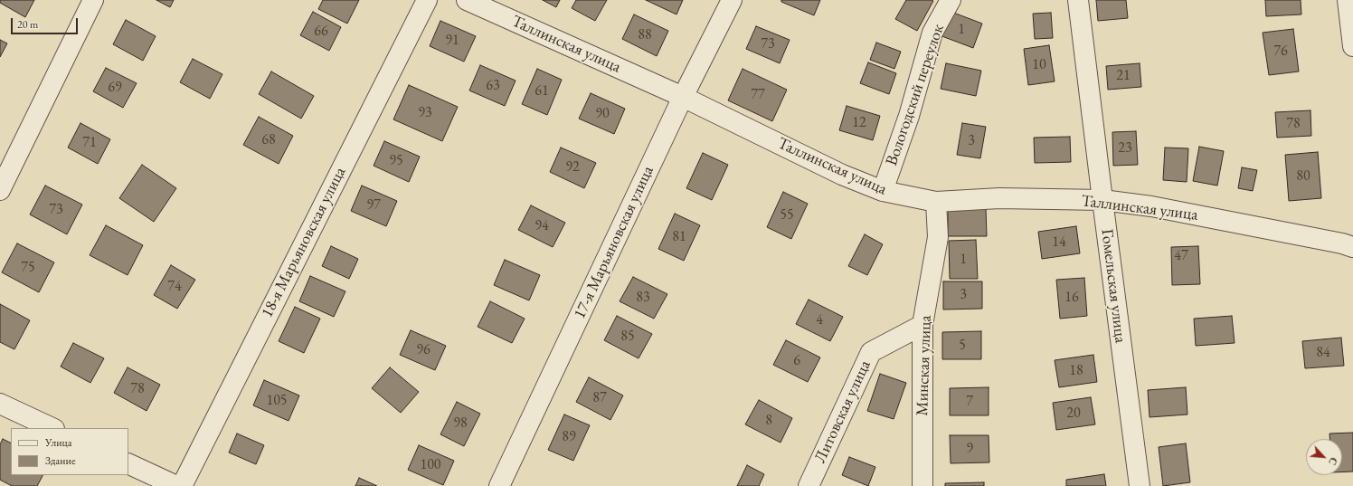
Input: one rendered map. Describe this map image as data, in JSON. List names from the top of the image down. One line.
{"streets":{"street":["Таллинская улица","Вологодский переулок","18-я Марьяновская улица","17-я Марьяновская улица","Гомельская улица","Минская улица","Литовская улица"]},"crossings":[["Таллинская улица","Вологодский переулок"],["Таллинская улица","17-я Марьяновская улица"],["Таллинская улица","Гомельская улица"],["Таллинская улица","Минская улица"],["Минская улица","Литовская улица"]],"house_numbers":["1","66","88","91","73","76","10","21","63","69","61","77","93","90","12","78","68","3","71","23","95","92","80","97","73","55","94","81","14","47","1","75","74","3","83","16","4","85","5","96","84","6","18","78","87","105","7","20","8","98","89","9","100"],"legend":["Улица","Здание"],"scale_bar":"20 m","north":"bottom right"}
